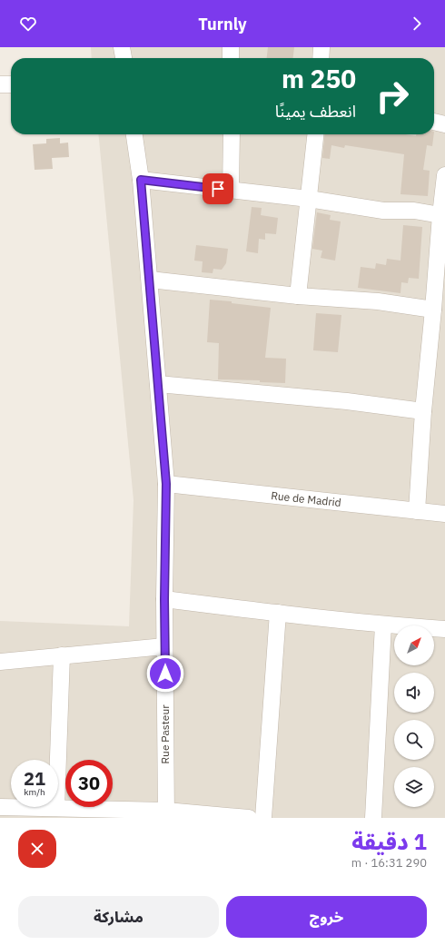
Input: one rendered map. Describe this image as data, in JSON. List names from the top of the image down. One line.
{"streets":{"street":["Rue de Madrid","Rue Pasteur"]},"crossings":[["Rue de Madrid","Rue Pasteur"]],"north":"top right","page":{"header":"Turnly","turn":["250 m","انعطف يمينًا"],"speed":"21 km/h","limit":"30","heading":["1 دقيقة","290 m · 16:31"],"buttons":["خروج","مشاركة"]}}
